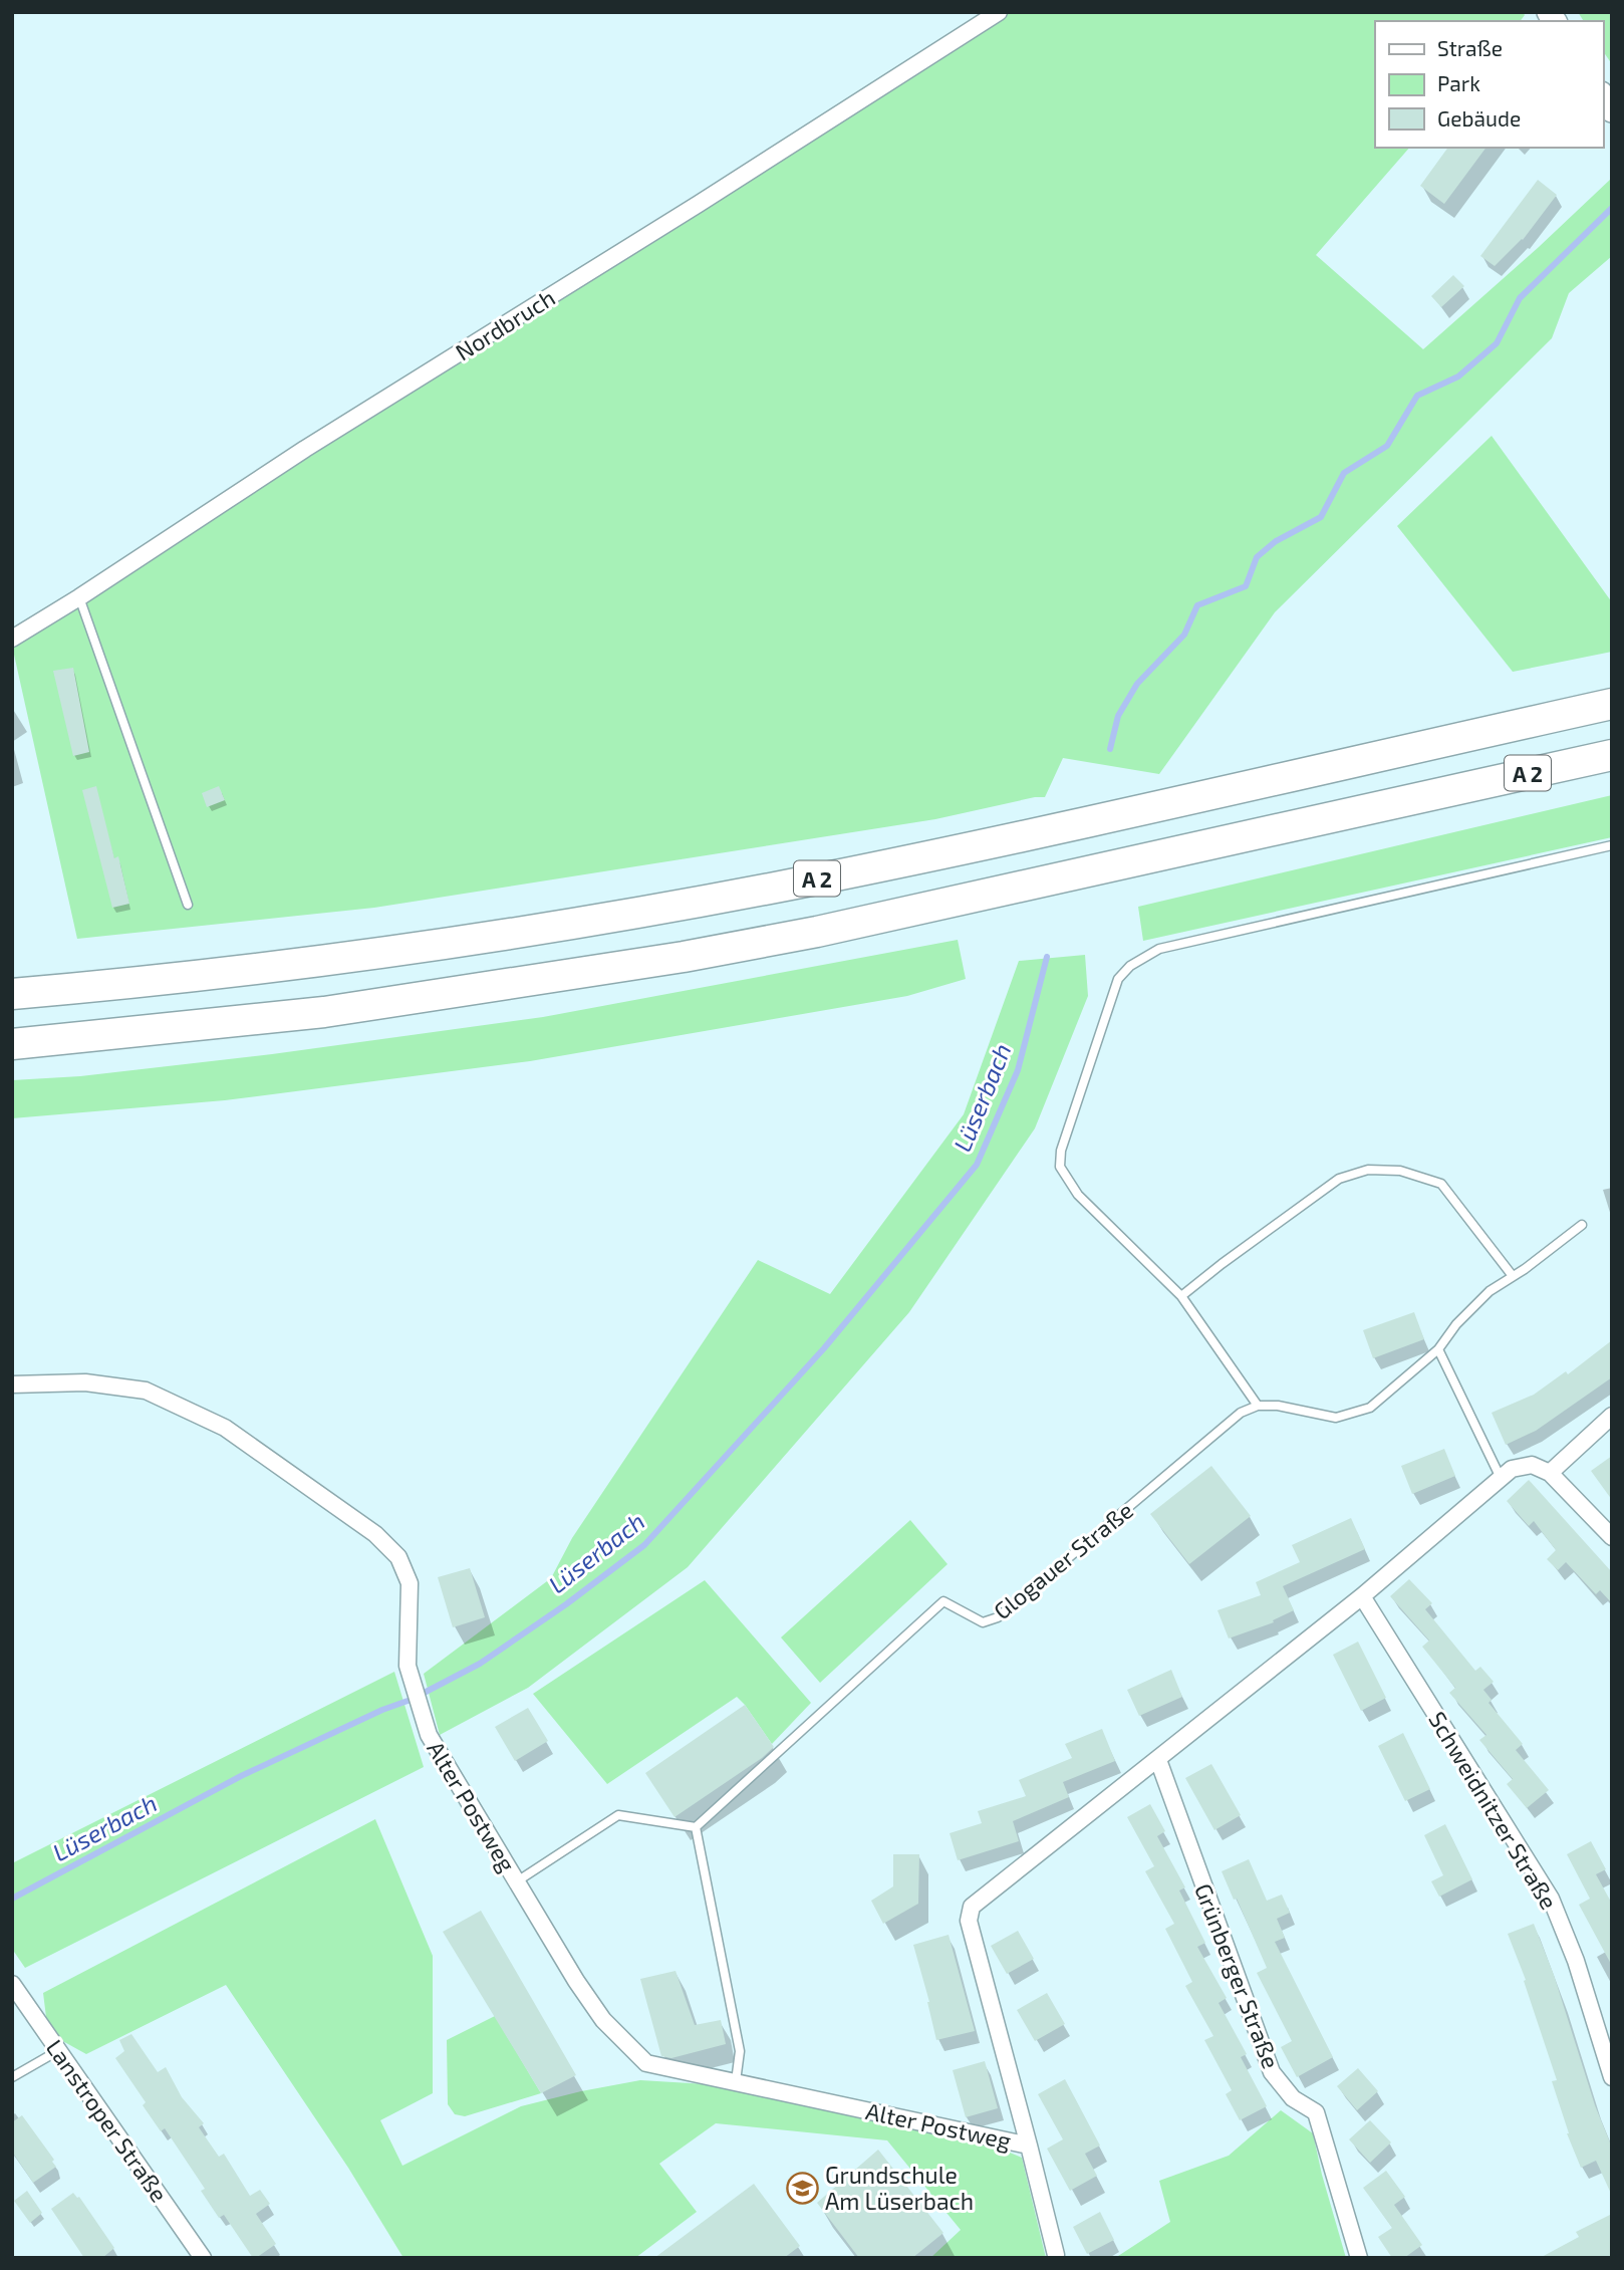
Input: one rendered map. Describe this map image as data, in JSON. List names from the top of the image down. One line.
{"streets":{"highway":["A 2"],"street":["Nordbruch","Alter Postweg","Schweidnitzer Straße","Grünberger Straße","Lanstroper Straße"],"lane":["Glogauer Straße"]},"water":["Lüserbach"],"places":{"school or university":["Grundschule Am Lüserbach"]},"legend":["Straße","Park","Gebäude"]}
